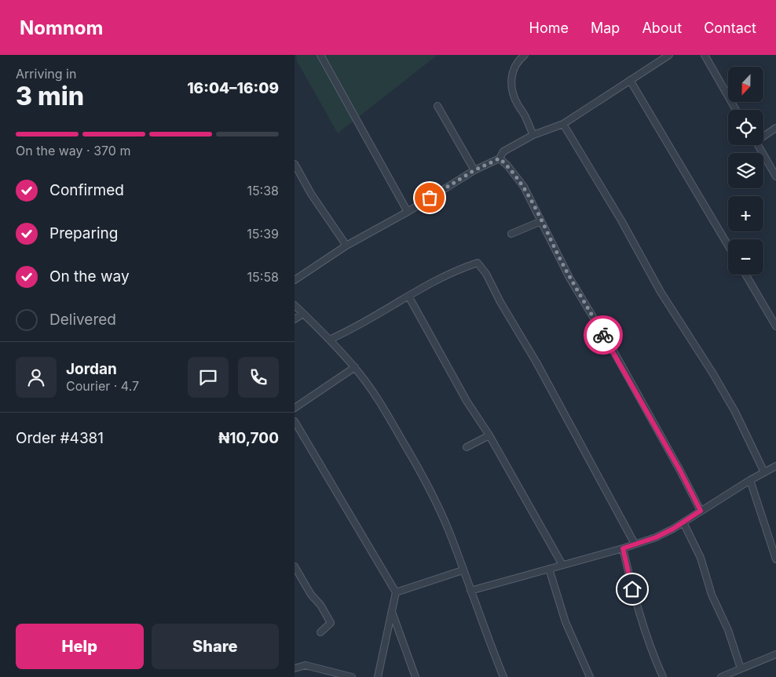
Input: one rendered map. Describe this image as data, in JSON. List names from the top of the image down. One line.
{"north":"bottom","page":{"header":"Nomnom","nav":["Home","Map","About","Contact"],"heading":["3 min","Arriving in","16:04–16:09"],"panel":["Jordan","Courier · 4.7","Order #4381","₦10,700"],"map_buttons":["+","−"],"bar":"On the way · 370 m","list":[["Confirmed","15:38"],["Preparing","15:39"],["On the way","15:58"],"Delivered"],"buttons":["Help","Share"]}}
